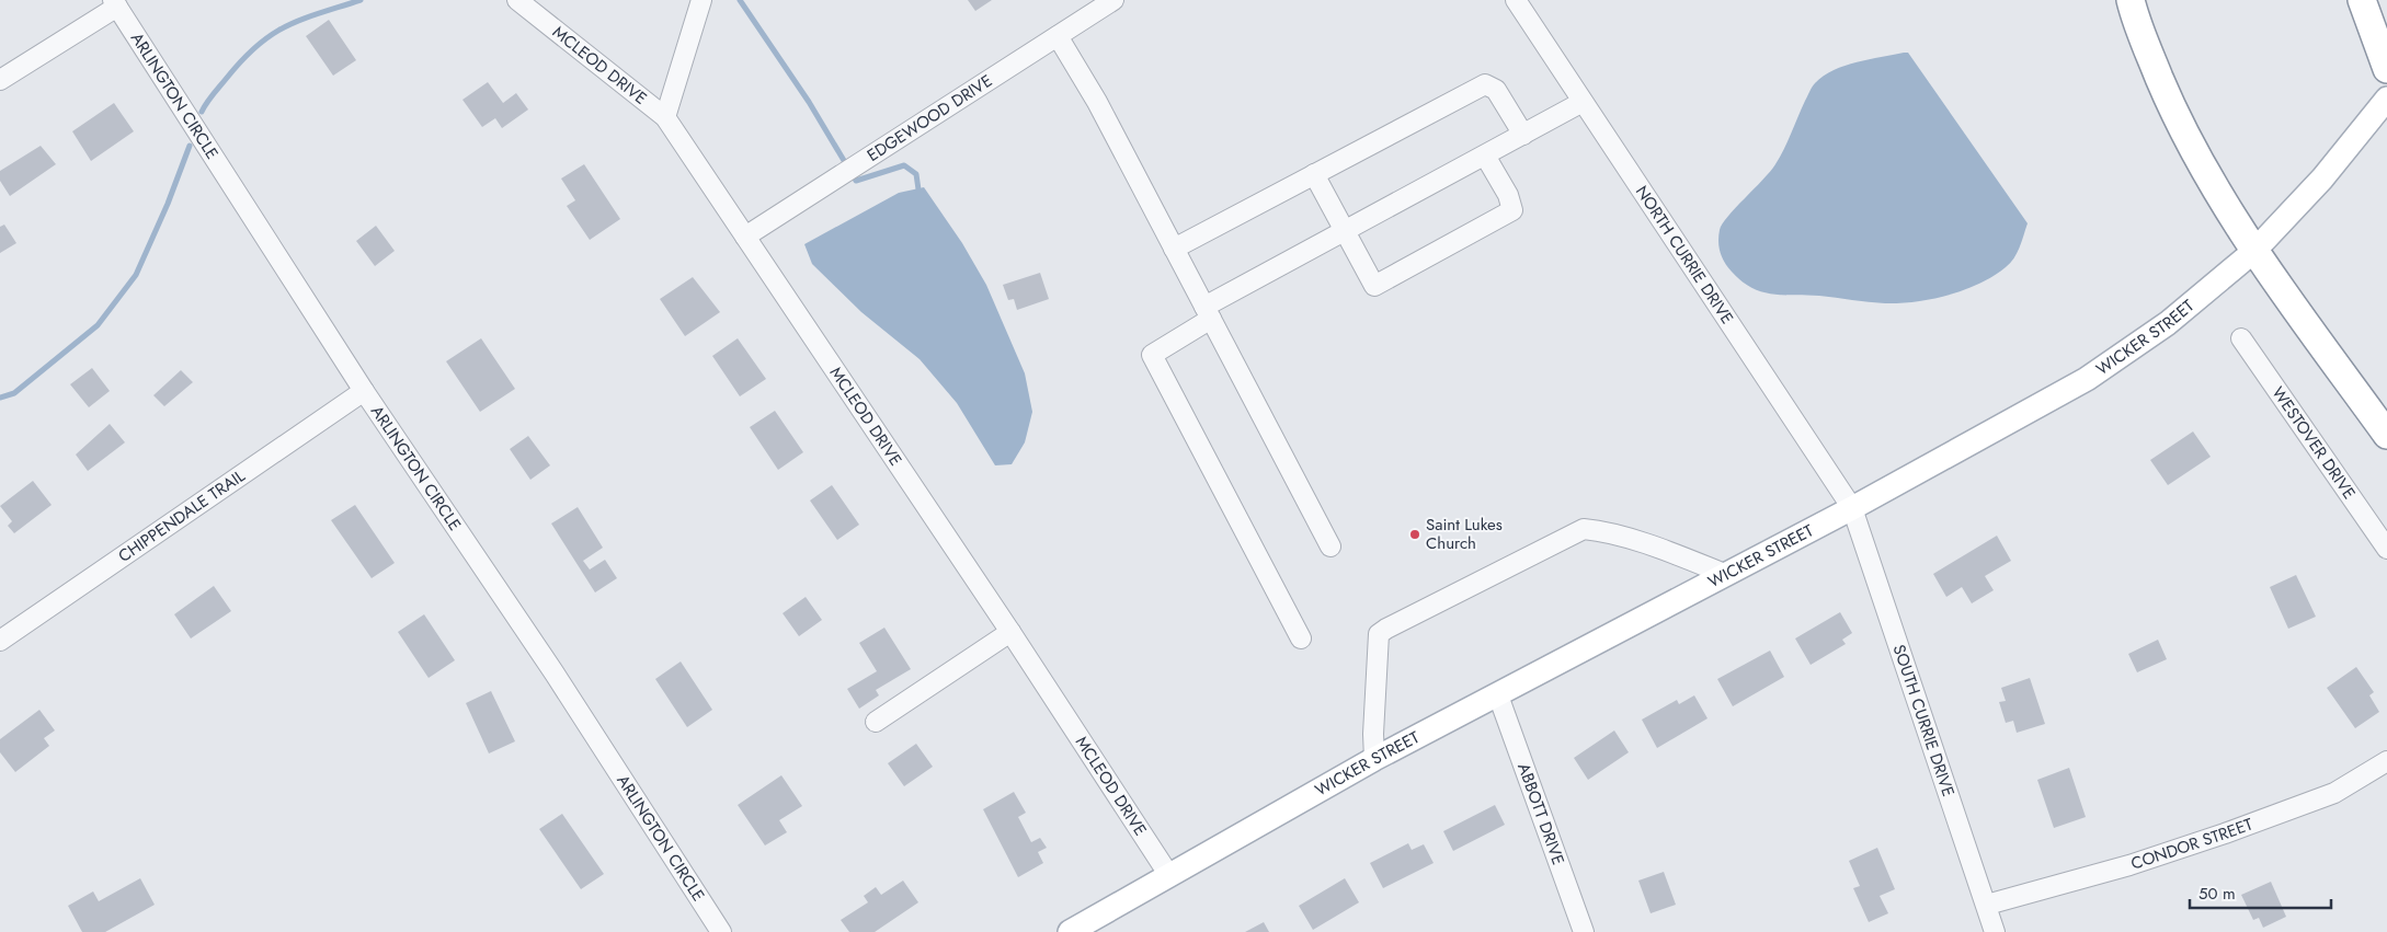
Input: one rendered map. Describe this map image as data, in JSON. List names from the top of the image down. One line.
{"streets":{"main road":["WICKER STREET"],"street":["MCLEOD DRIVE","ARLINGTON CIRCLE","EDGEWOOD DRIVE","NORTH CURRIE DRIVE","WESTOVER DRIVE","CHIPPENDALE TRAIL","SOUTH CURRIE DRIVE","ABBOTT DRIVE","CONDOR STREET"]},"crossings":[["MCLEOD DRIVE","EDGEWOOD DRIVE"],["MCLEOD DRIVE","WICKER STREET"],["ARLINGTON CIRCLE","CHIPPENDALE TRAIL"],["NORTH CURRIE DRIVE","WICKER STREET"],["NORTH CURRIE DRIVE","SOUTH CURRIE DRIVE"],["WICKER STREET","SOUTH CURRIE DRIVE"],["WICKER STREET","ABBOTT DRIVE"],["SOUTH CURRIE DRIVE","CONDOR STREET"]],"places":["Saint Lukes Church"],"scale_bar":"50 m"}
